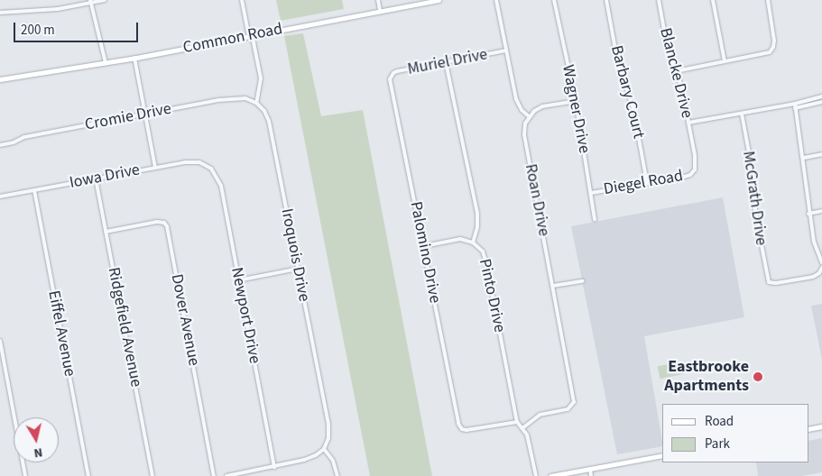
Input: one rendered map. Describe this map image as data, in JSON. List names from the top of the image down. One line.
{"streets":{"street":["Common Road","Muriel Drive","Blancke Drive","Barbary Court","Wagner Drive","Cromie Drive","Iowa Drive","Diegel Road","McGrath Drive","Roan Drive","Palomino Drive","Iroquois Drive","Pinto Drive","Newport Drive","Dover Avenue","Ridgefield Avenue","Eiffel Avenue"]},"crossings":[["Muriel Drive","Palomino Drive"],["Muriel Drive","Pinto Drive"],["Blancke Drive","Diegel Road"],["Barbary Court","Diegel Road"],["Wagner Drive","Diegel Road"],["Cromie Drive","Iroquois Drive"],["Iowa Drive","Newport Drive"],["Iowa Drive","Ridgefield Avenue"],["Iowa Drive","Eiffel Avenue"],["Roan Drive","Pinto Drive"],["Palomino Drive","Pinto Drive"],["Dover Avenue","Ridgefield Avenue"]],"places":["Eastbrooke Apartments"],"legend":["Road","Park"],"scale_bar":"200 m","north":"bottom"}
